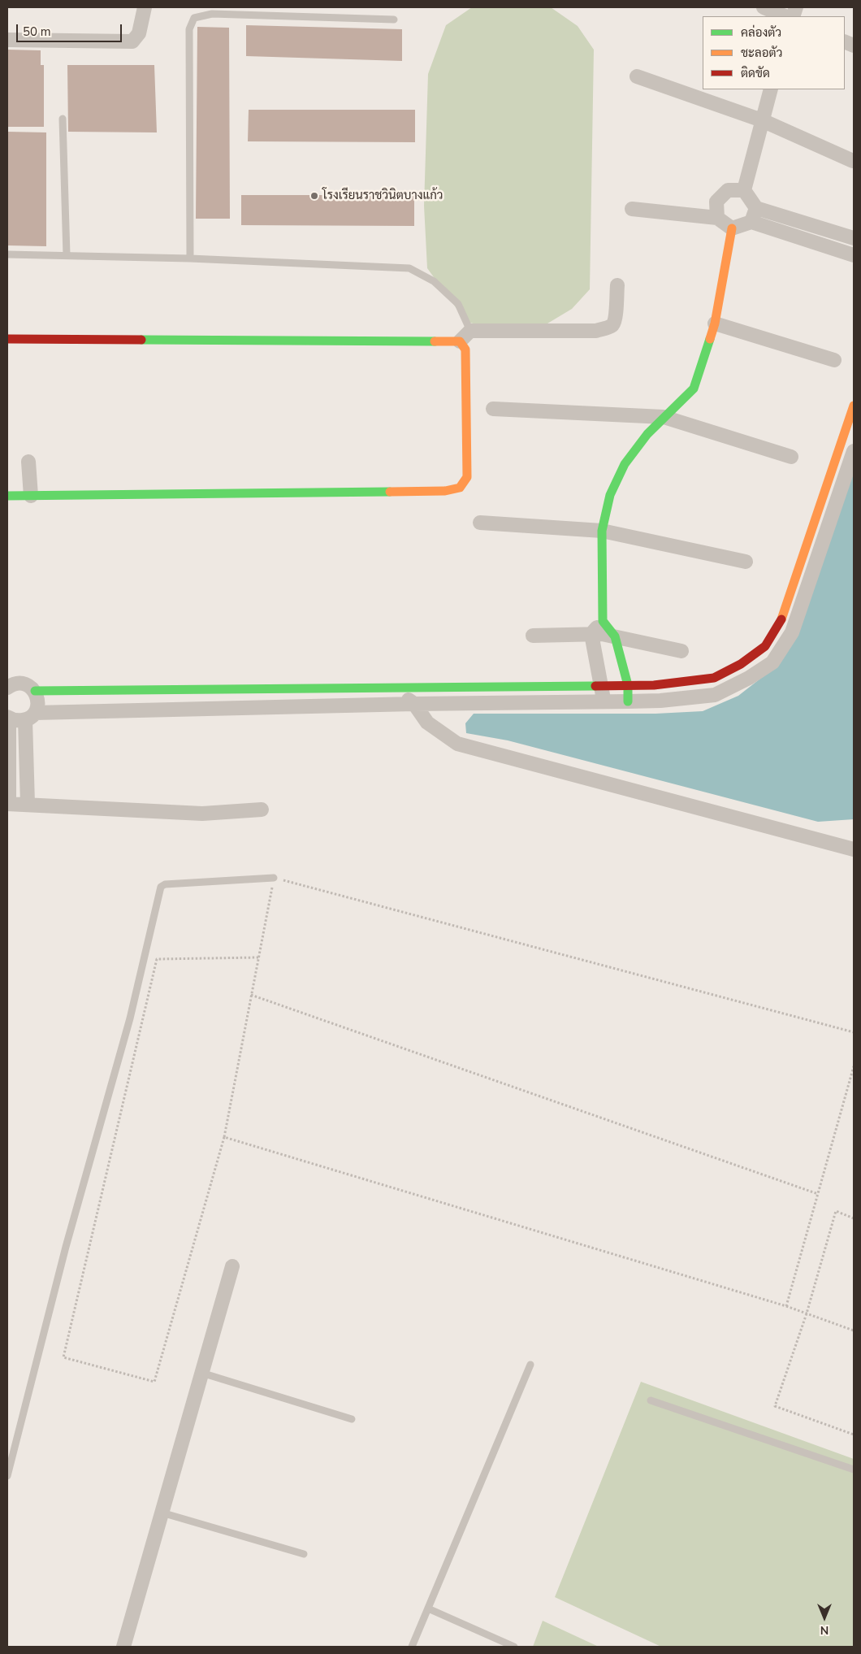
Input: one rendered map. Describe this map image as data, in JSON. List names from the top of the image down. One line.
{"places":["โรงเรียนราชวินิตบางแก้ว"],"legend":["คล่องตัว","ชะลอตัว","ติดขัด"],"scale_bar":"50 m","north":"bottom"}
